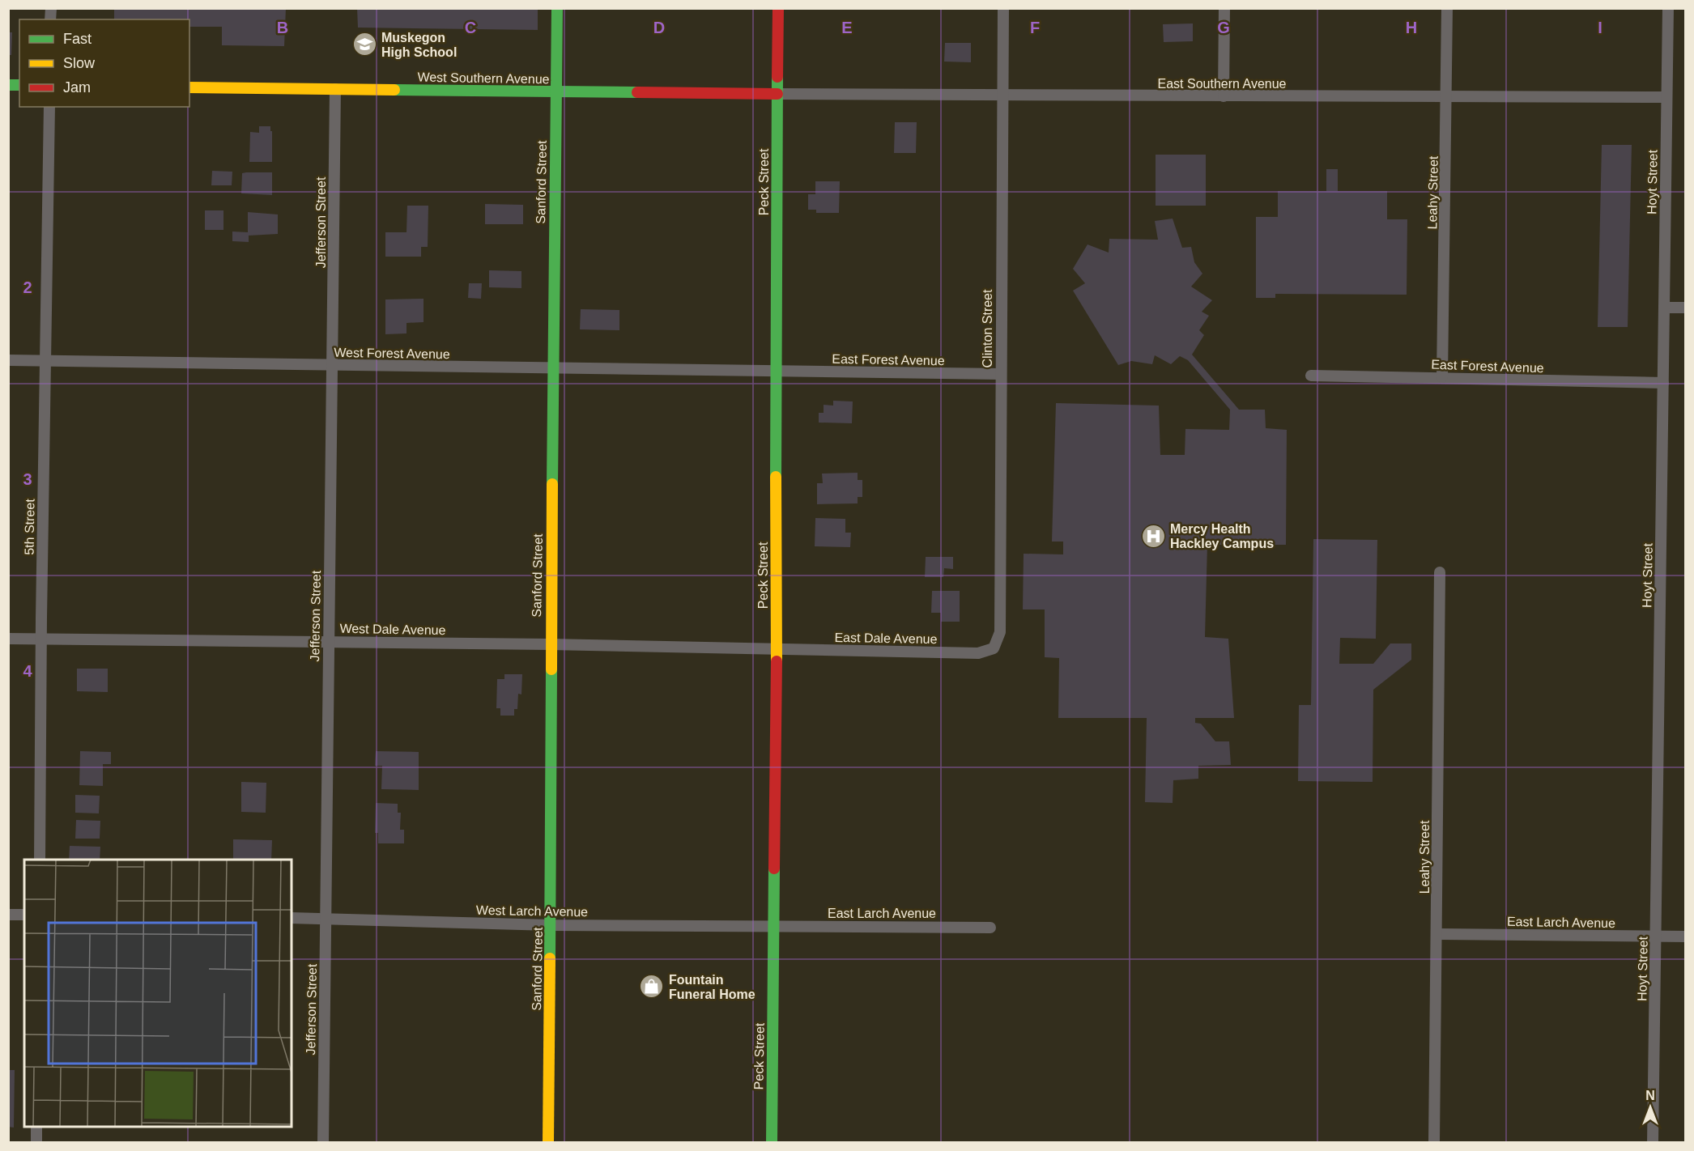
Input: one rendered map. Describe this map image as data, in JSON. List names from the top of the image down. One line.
{"streets":{"street":["West Southern Avenue","East Southern Avenue","Sanford Street","Peck Street","Hoyt Street","Leahy Street","Jefferson Street","Clinton Street","West Forest Avenue","East Forest Avenue","5th Street","West Dale Avenue","East Dale Avenue","West Larch Avenue","East Larch Avenue"]},"crossings":[["West Southern Avenue","East Southern Avenue"],["West Southern Avenue","Sanford Street"],["West Southern Avenue","Peck Street"],["West Southern Avenue","Jefferson Street"],["East Southern Avenue","Peck Street"],["East Southern Avenue","Hoyt Street"],["East Southern Avenue","Leahy Street"],["East Southern Avenue","Clinton Street"],["Sanford Street","West Forest Avenue"],["Sanford Street","West Dale Avenue"],["Sanford Street","West Larch Avenue"],["Peck Street","West Forest Avenue"],["Peck Street","East Forest Avenue"],["Peck Street","West Dale Avenue"],["Peck Street","East Dale Avenue"],["Peck Street","West Larch Avenue"],["Peck Street","East Larch Avenue"],["Hoyt Street","East Forest Avenue"],["Hoyt Street","East Larch Avenue"],["Leahy Street","East Forest Avenue"],["Leahy Street","East Larch Avenue"],["Jefferson Street","West Forest Avenue"],["Jefferson Street","West Dale Avenue"],["Jefferson Street","West Larch Avenue"],["Clinton Street","East Forest Avenue"],["Clinton Street","East Dale Avenue"],["West Forest Avenue","East Forest Avenue"],["West Forest Avenue","5th Street"],["5th Street","West Dale Avenue"],["West Dale Avenue","East Dale Avenue"],["West Larch Avenue","East Larch Avenue"]],"places":{"school or university":["Muskegon High School"],"hospital":["Mercy Health Hackley Campus"],"shop":["Fountain Funeral Home"]},"legend":["Fast","Slow","Jam"],"north":"top","grid":{"columns":["B","C","D","E","F","G","H","I"],"rows":["2","3","4"]}}
